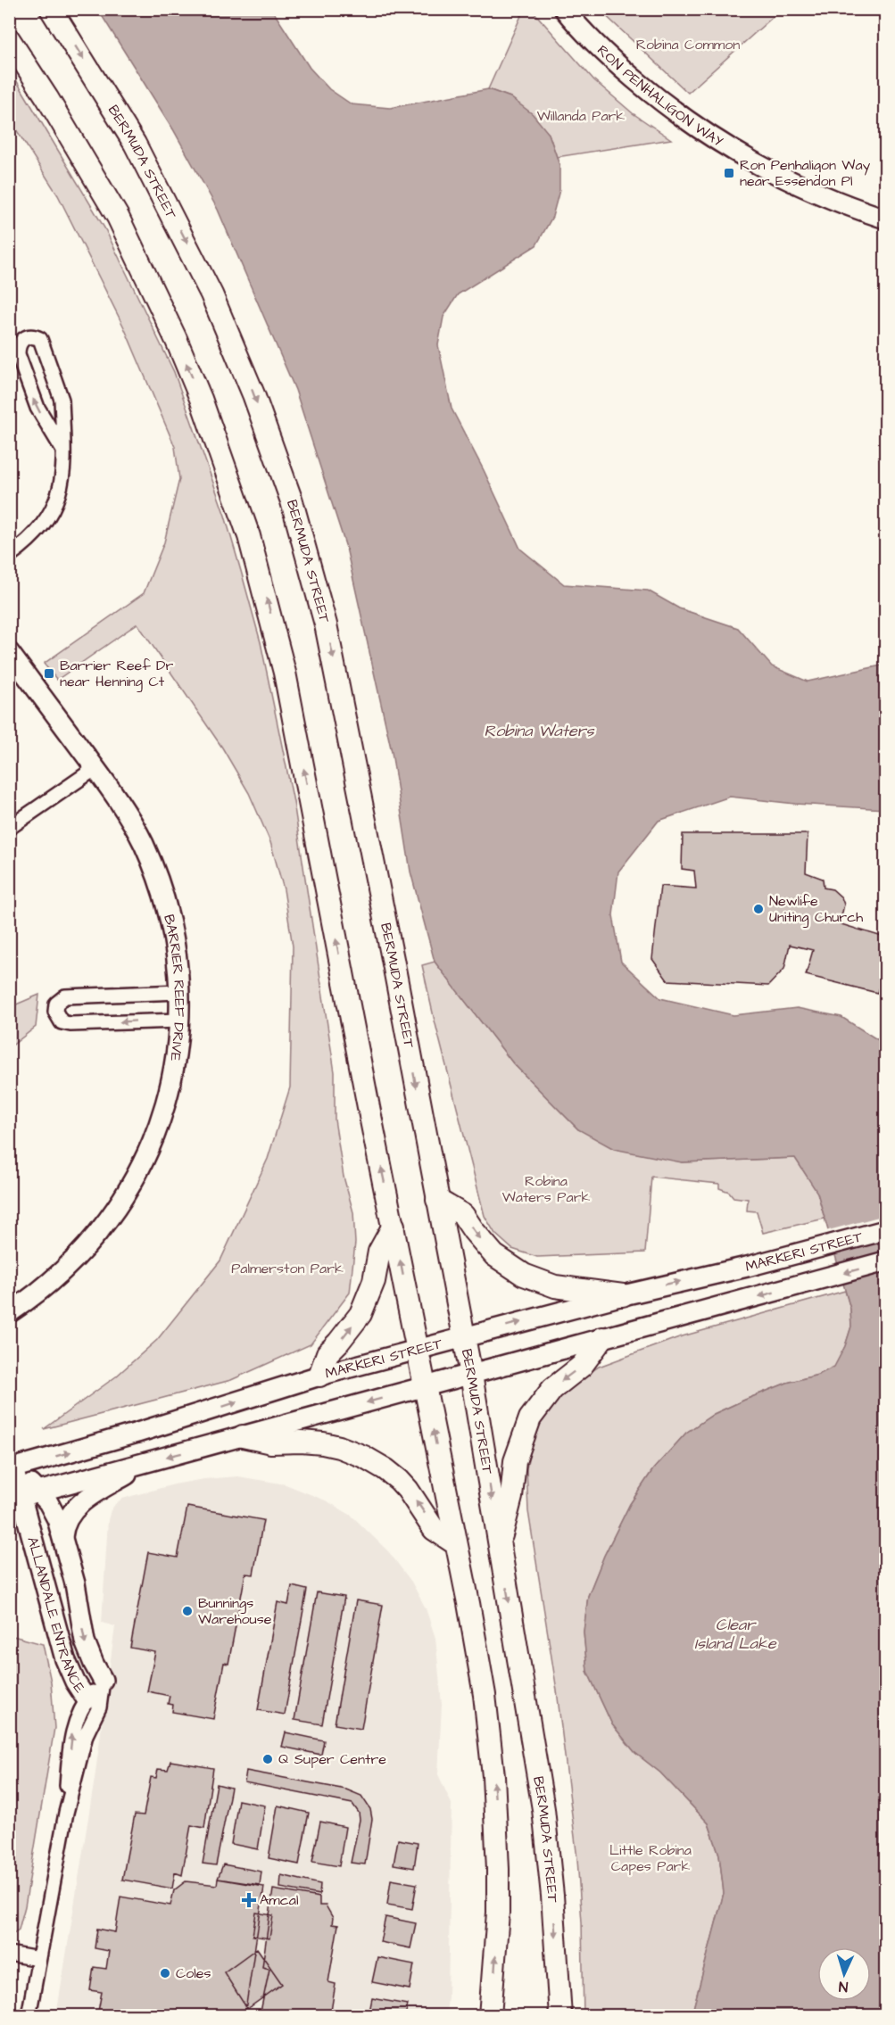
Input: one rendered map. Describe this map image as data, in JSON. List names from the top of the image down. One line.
{"streets":{"main road":["RON PENHALIGON WAY","BERMUDA STREET","BARRIER REEF DRIVE","MARKERI STREET","ALLANDALE ENTRANCE"]},"crossings":[["BERMUDA STREET","MARKERI STREET"]],"water":["Robina Waters","Clear Island Lake"],"parks":["Robina Common","Willanda Park","Robina Waters Park","Palmerston Park","Little Robina Capes Park"],"places":{"transit":["Ron Penhaligon Way near Essendon Pl","Barrier Reef Dr near Henning Ct"],"other":["Newlife Uniting Church","Bunnings Warehouse","Q Super Centre","Coles"],"health":["Amcal"]},"north":"bottom"}
